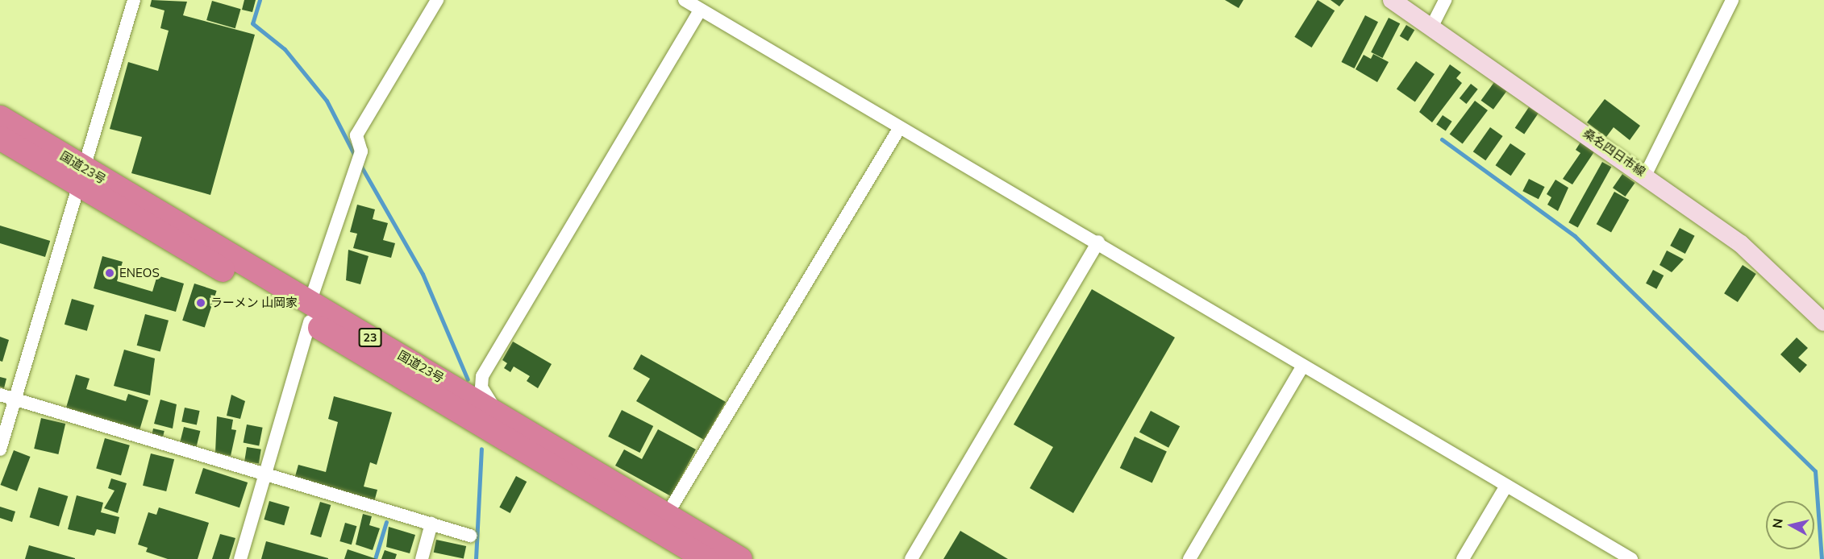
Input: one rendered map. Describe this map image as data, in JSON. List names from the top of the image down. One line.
{"streets":{"highway":["国道23号","23"],"main road":["桑名四日市線"]},"places":["ENEOS","ラーメン 山岡家"],"north":"left"}
